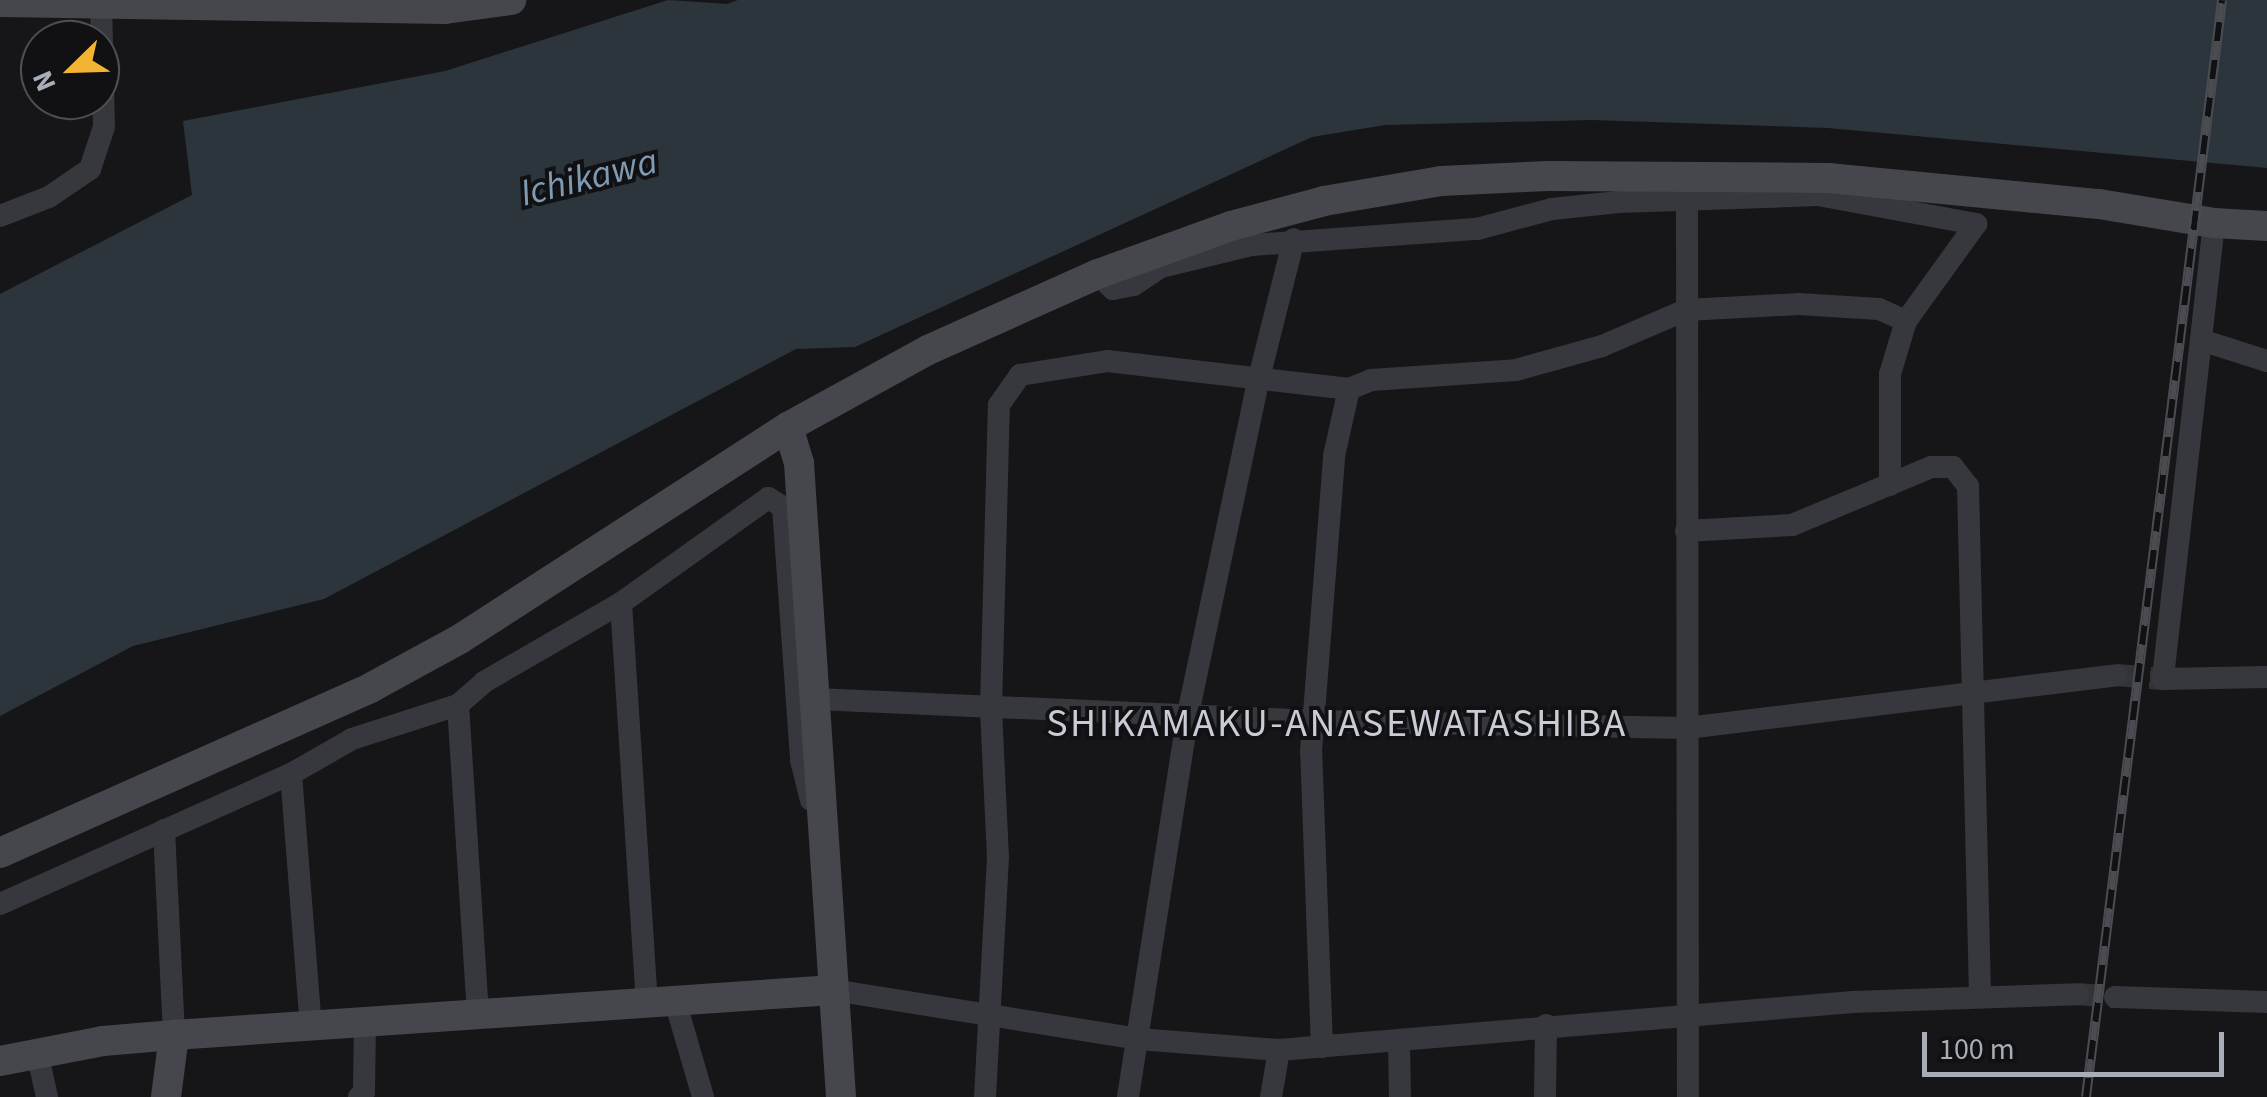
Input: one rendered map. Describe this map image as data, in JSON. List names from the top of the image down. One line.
{"districts":["SHIKAMAKU-ANASEWATASHIBA"],"water":["Ichikawa"],"scale_bar":"100 m","north":"bottom left"}
